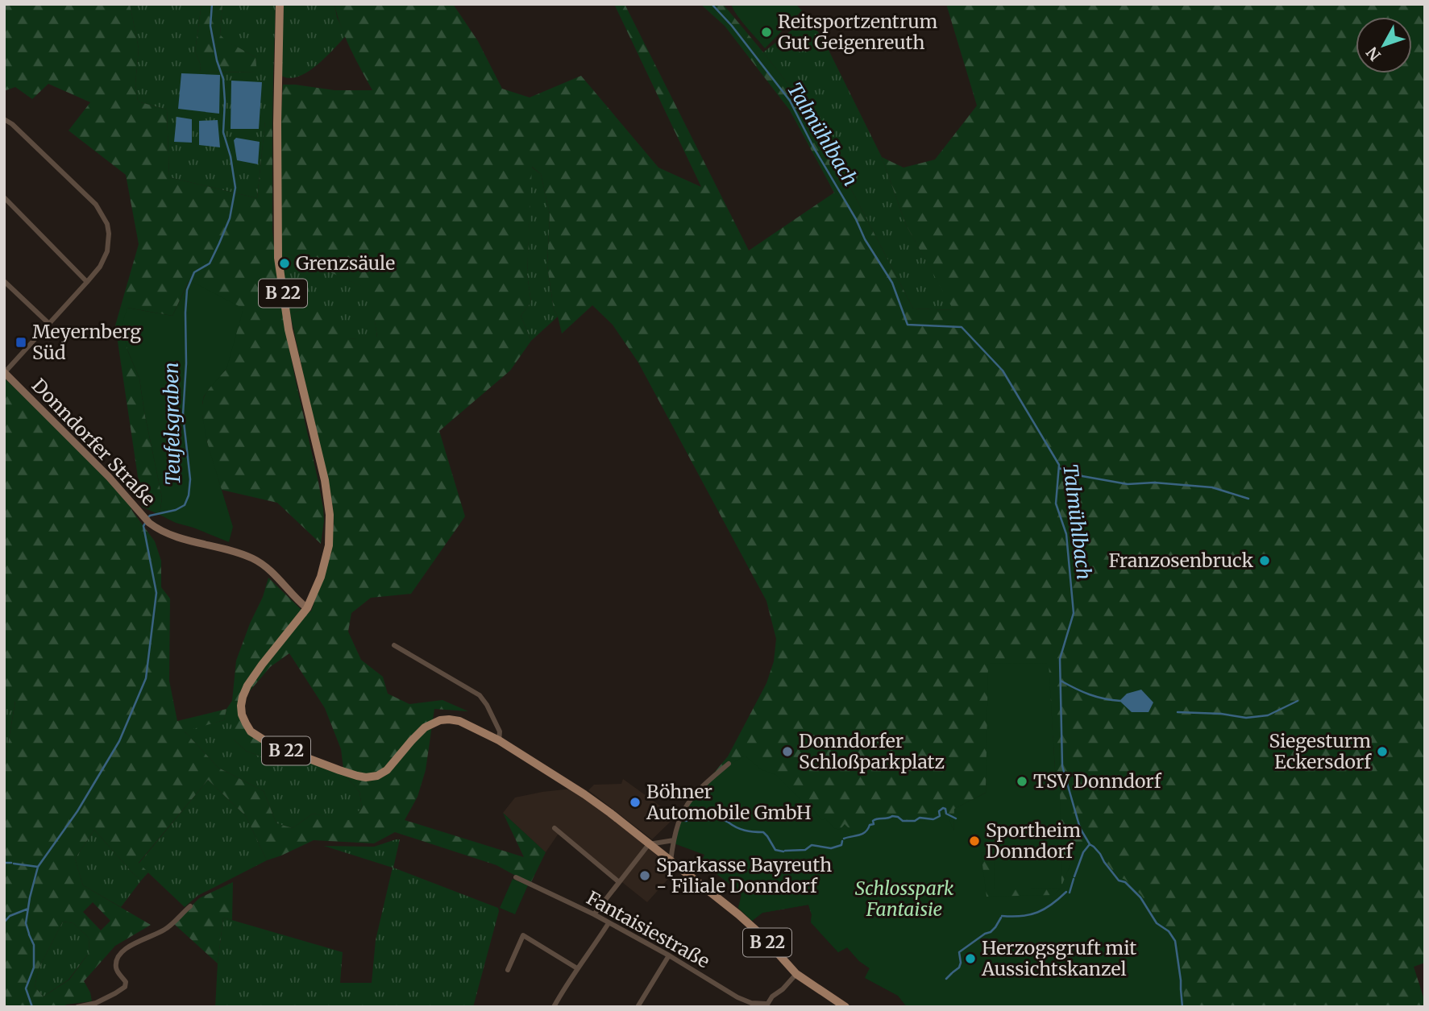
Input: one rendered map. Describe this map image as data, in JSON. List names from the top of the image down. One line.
{"streets":{"main road":["B 22"],"street":["Donndorfer Straße","Fantaisiestraße"]},"crossings":[["B 22","Donndorfer Straße"]],"water":["Talmühlbach","Teufelsgraben"],"parks":["Schlosspark Fantaisie"],"places":{"other":["Reitsportzentrum Gut Geigenreuth","Grenzsäule","Franzosenbruck","Donndorfer Schloßparkplatz","Siegesturm Eckersdorf","TSV Donndorf","Böhner Automobile GmbH","Sportheim Donndorf","Sparkasse Bayreuth - Filiale Donndorf","Herzogsgruft mit Aussichtskanzel"],"transit":["Meyernberg Süd"]},"north":"bottom left"}
